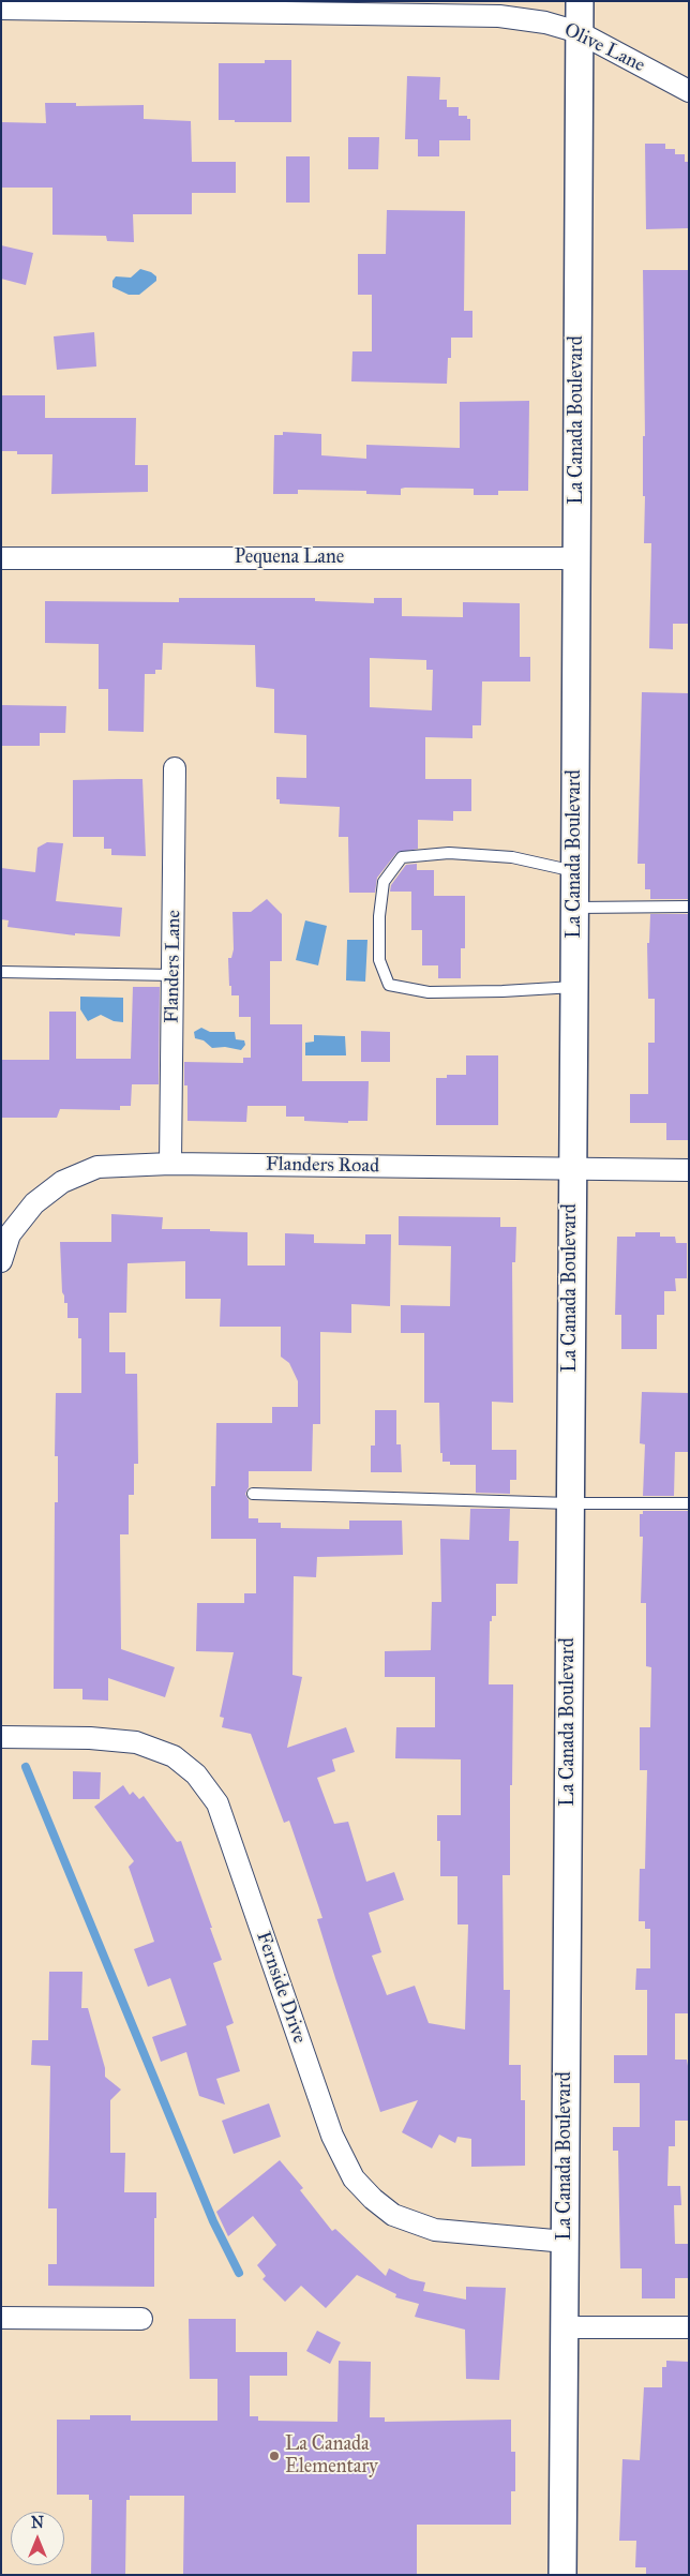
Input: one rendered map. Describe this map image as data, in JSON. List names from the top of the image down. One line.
{"streets":{"street":["Olive Lane","La Canada Boulevard","Pequena Lane","Flanders Lane","Flanders Road","Fernside Drive"]},"crossings":[["Olive Lane","La Canada Boulevard"],["La Canada Boulevard","Pequena Lane"],["La Canada Boulevard","Flanders Road"],["La Canada Boulevard","Fernside Drive"],["Flanders Lane","Flanders Road"]],"places":["La Canada Elementary"],"north":"top"}
